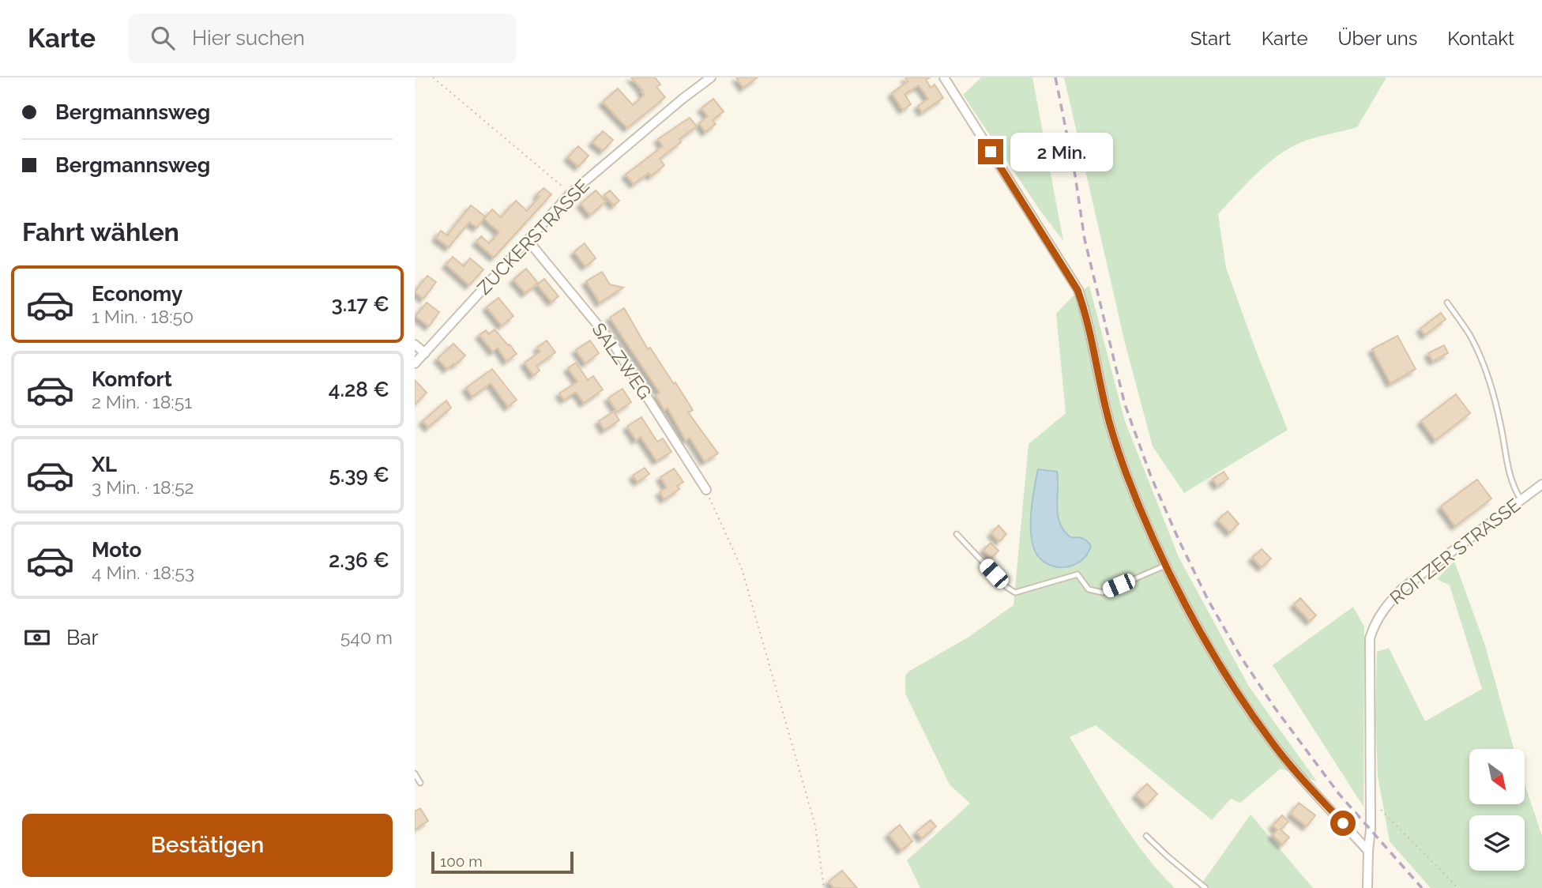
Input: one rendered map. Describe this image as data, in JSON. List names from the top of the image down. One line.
{"streets":{"street":["ZUCKERSTRASSE","SALZWEG","ROITZER STRASSE"]},"crossings":[["ZUCKERSTRASSE","SALZWEG"]],"scale_bar":"100 m","north":"bottom right","page":{"header":"Karte","search":"Hier suchen","nav":["Start","Karte","Über uns","Kontakt"],"banner":["Bergmannsweg","Bergmannsweg"],"bubble":"2 Min.","heading":"Fahrt wählen","list":[{"name":"Economy","note":"1 Min. · 18:50","value":"3.17 €"},{"name":"Komfort","note":"2 Min. · 18:51","value":"4.28 €"},{"name":"XL","note":"3 Min. · 18:52","value":"5.39 €"},{"name":"Moto","note":"4 Min. · 18:53","value":"2.36 €"}],"pay":["Bar","540 m"],"buttons":"Bestätigen","scale":"100 m"}}
